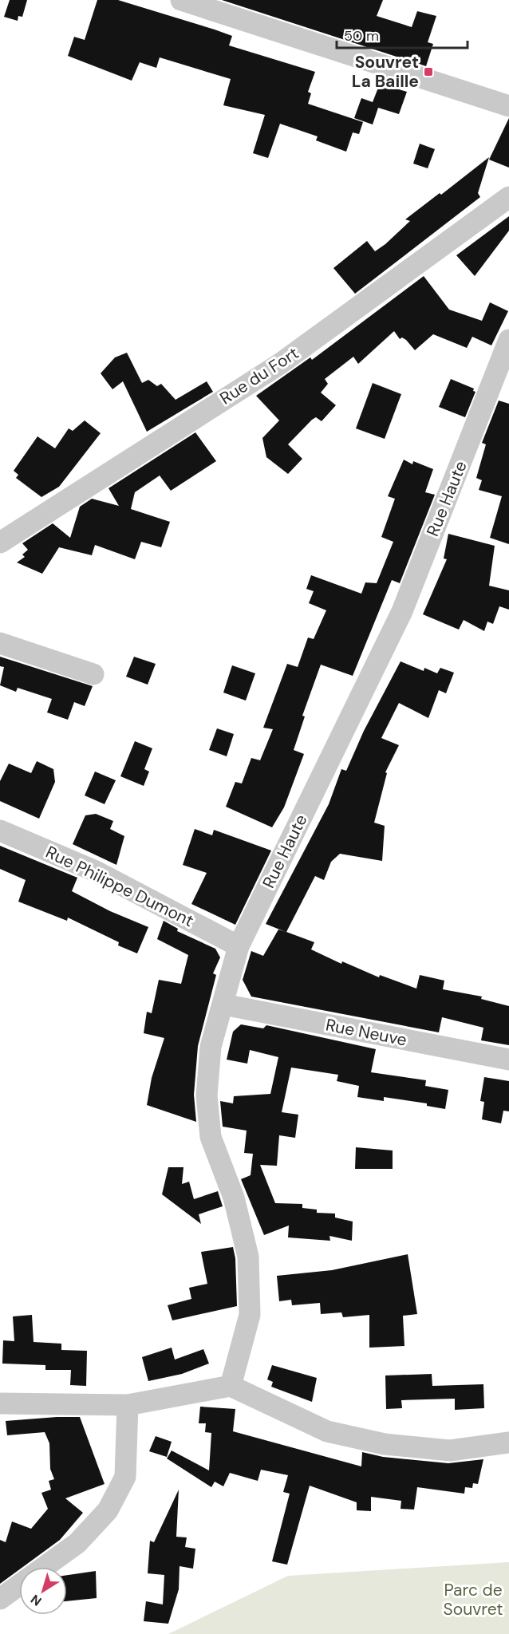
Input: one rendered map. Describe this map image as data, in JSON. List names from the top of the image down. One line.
{"streets":{"street":["Rue du Fort","Rue Haute","Rue Philippe Dumont","Rue Neuve"]},"crossings":[["Rue Haute","Rue Philippe Dumont"],["Rue Haute","Rue Neuve"]],"parks":["Parc de Souvret"],"places":{"transit":["Souvret La Baille"]},"scale_bar":"50 m","north":"bottom left"}
